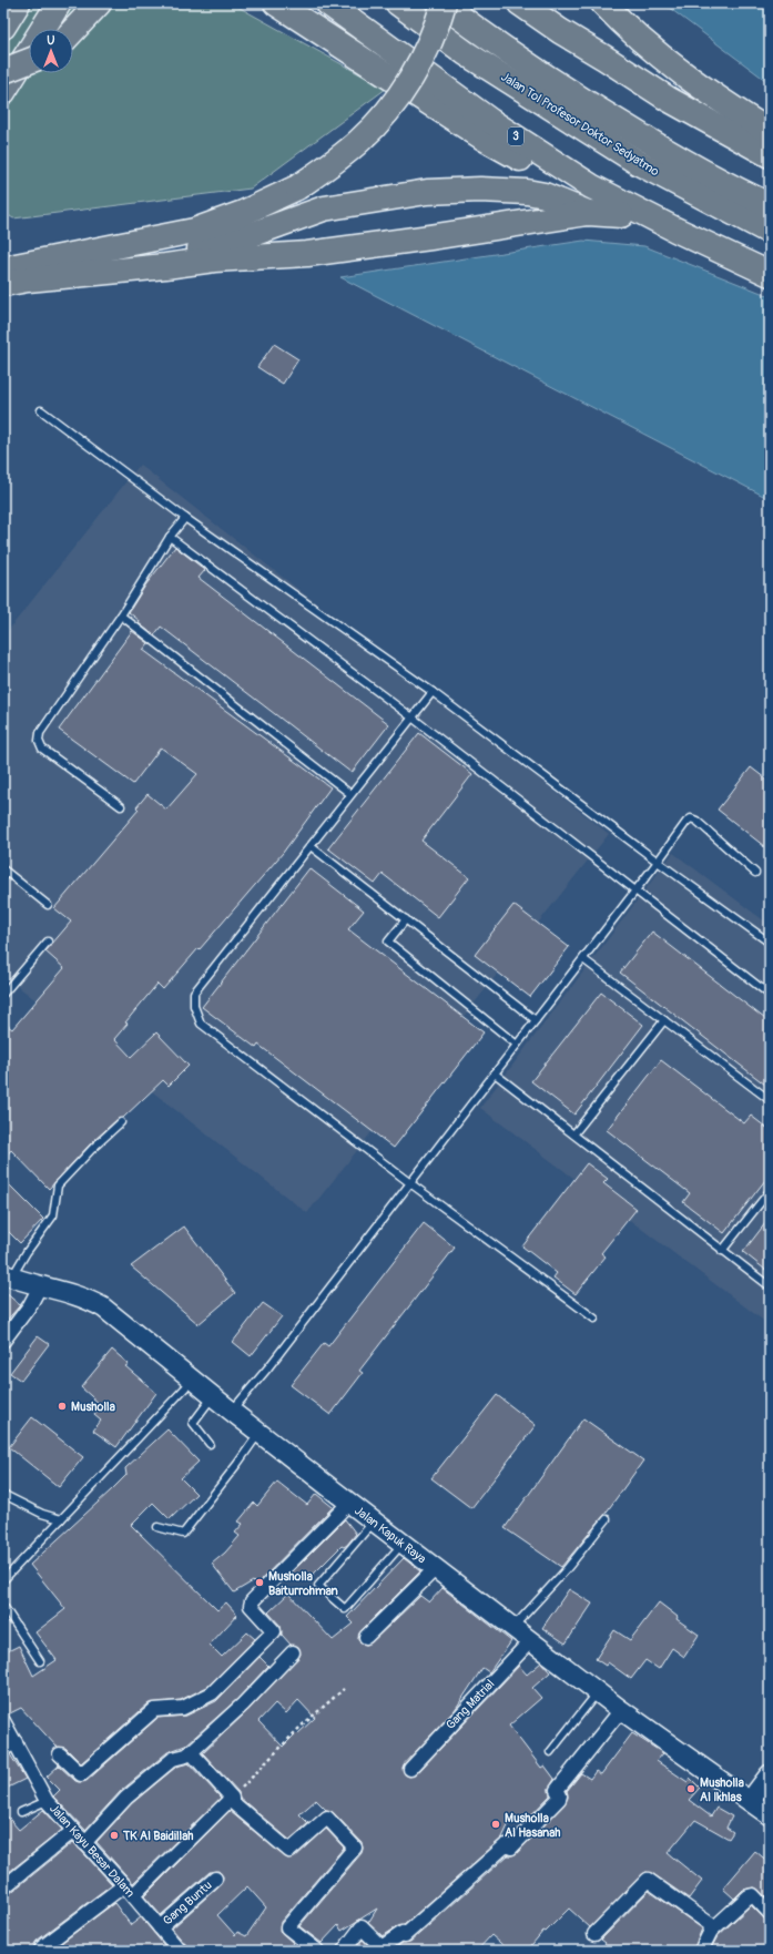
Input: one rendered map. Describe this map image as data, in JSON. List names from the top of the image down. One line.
{"streets":{"highway":["Jalan Tol Profesor Doktor Sedyatmo","3"],"main road":["Jalan Kapuk Raya"],"street":["Gang Matrial","Jalan Kayu Besar Dalam","Gang Buntu"]},"crossings":[["Jalan Kapuk Raya","Gang Matrial"],["Jalan Kayu Besar Dalam","Gang Buntu"]],"places":["Musholla","Musholla Baiturrohman","Musholla Al Ikhlas","Musholla Al Hasanah","TK Al Baidillah"],"north":"top"}
